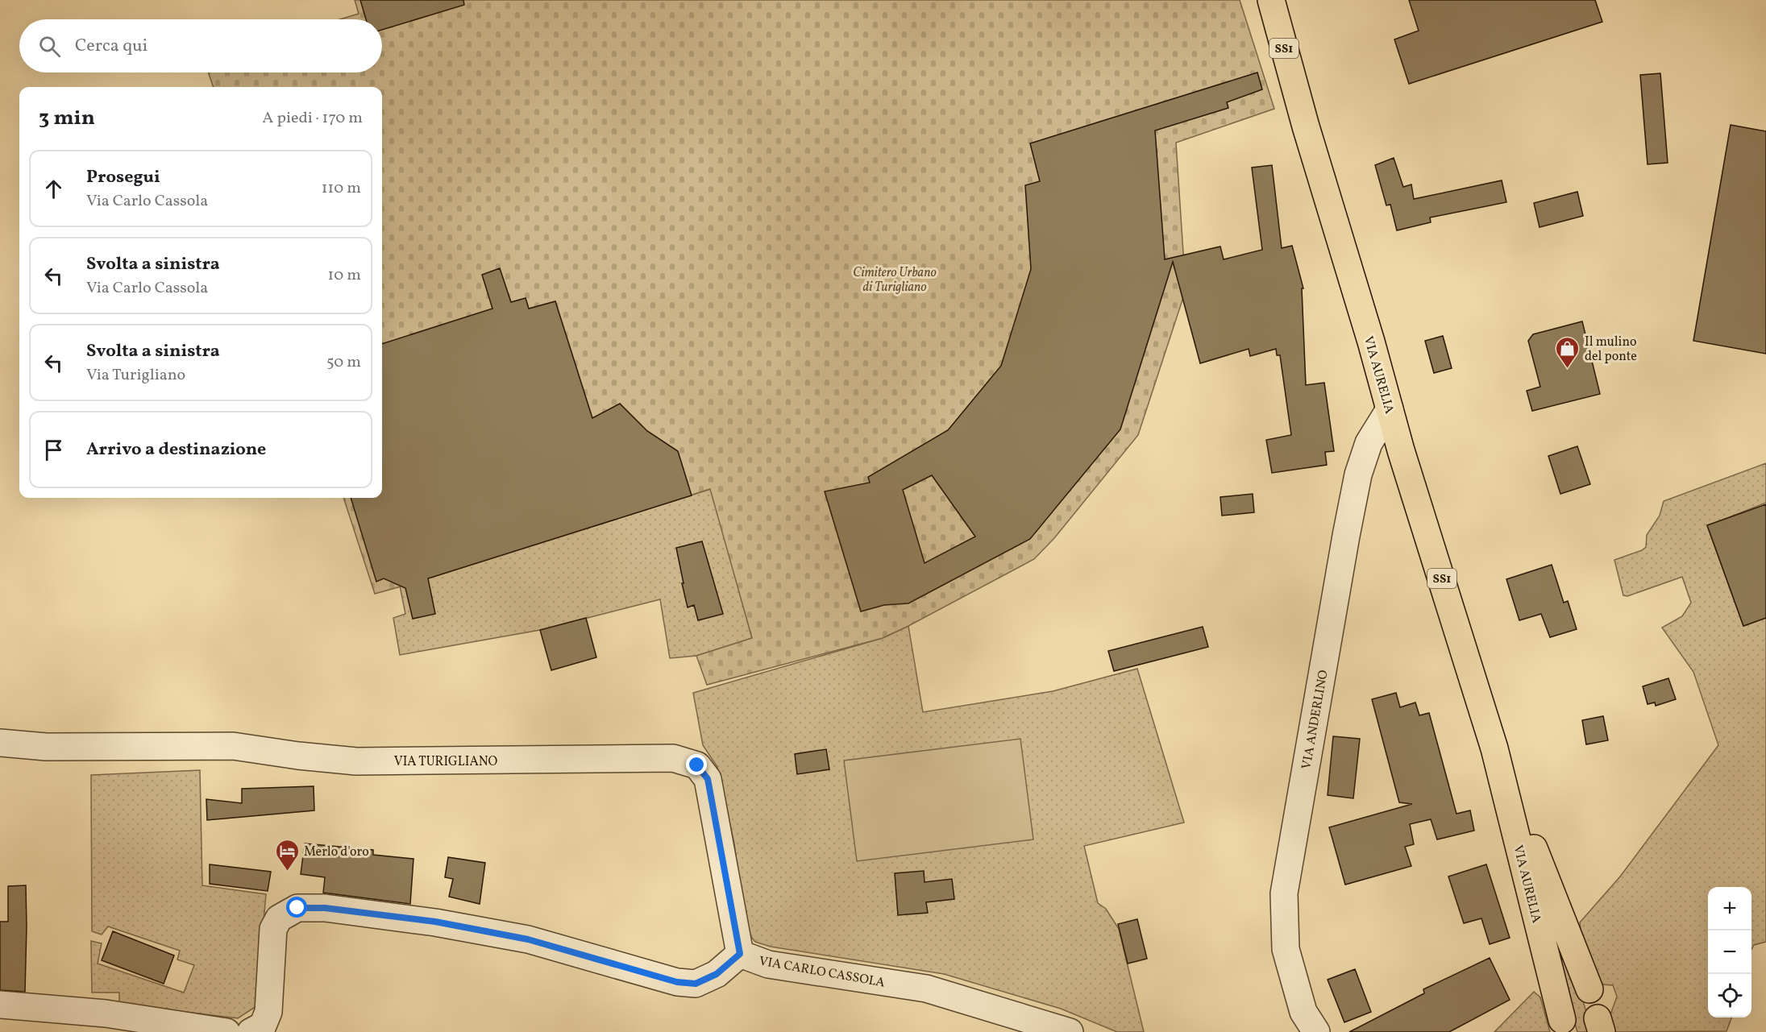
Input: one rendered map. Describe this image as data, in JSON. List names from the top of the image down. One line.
{"streets":{"main road":["SS1","VIA AURELIA"],"street":["VIA ANDERLINO","VIA TURIGLIANO","VIA CARLO CASSOLA"]},"crossings":[["VIA AURELIA","VIA ANDERLINO"],["VIA TURIGLIANO","VIA CARLO CASSOLA"]],"parks":["Cimitero Urbano di Turigliano"],"places":{"shop":["Il mulino del ponte"],"hotel":["Merlo d'oro"]},"page":{"search":"Cerca qui","heading":["3 min","A piedi · 170 m"],"list":[["Prosegui","Via Carlo Cassola","110 m"],["Svolta a sinistra","Via Carlo Cassola","10 m"],["Svolta a sinistra","Via Turigliano","50 m"],"Arrivo a destinazione"],"map_buttons":["+","−"]}}
